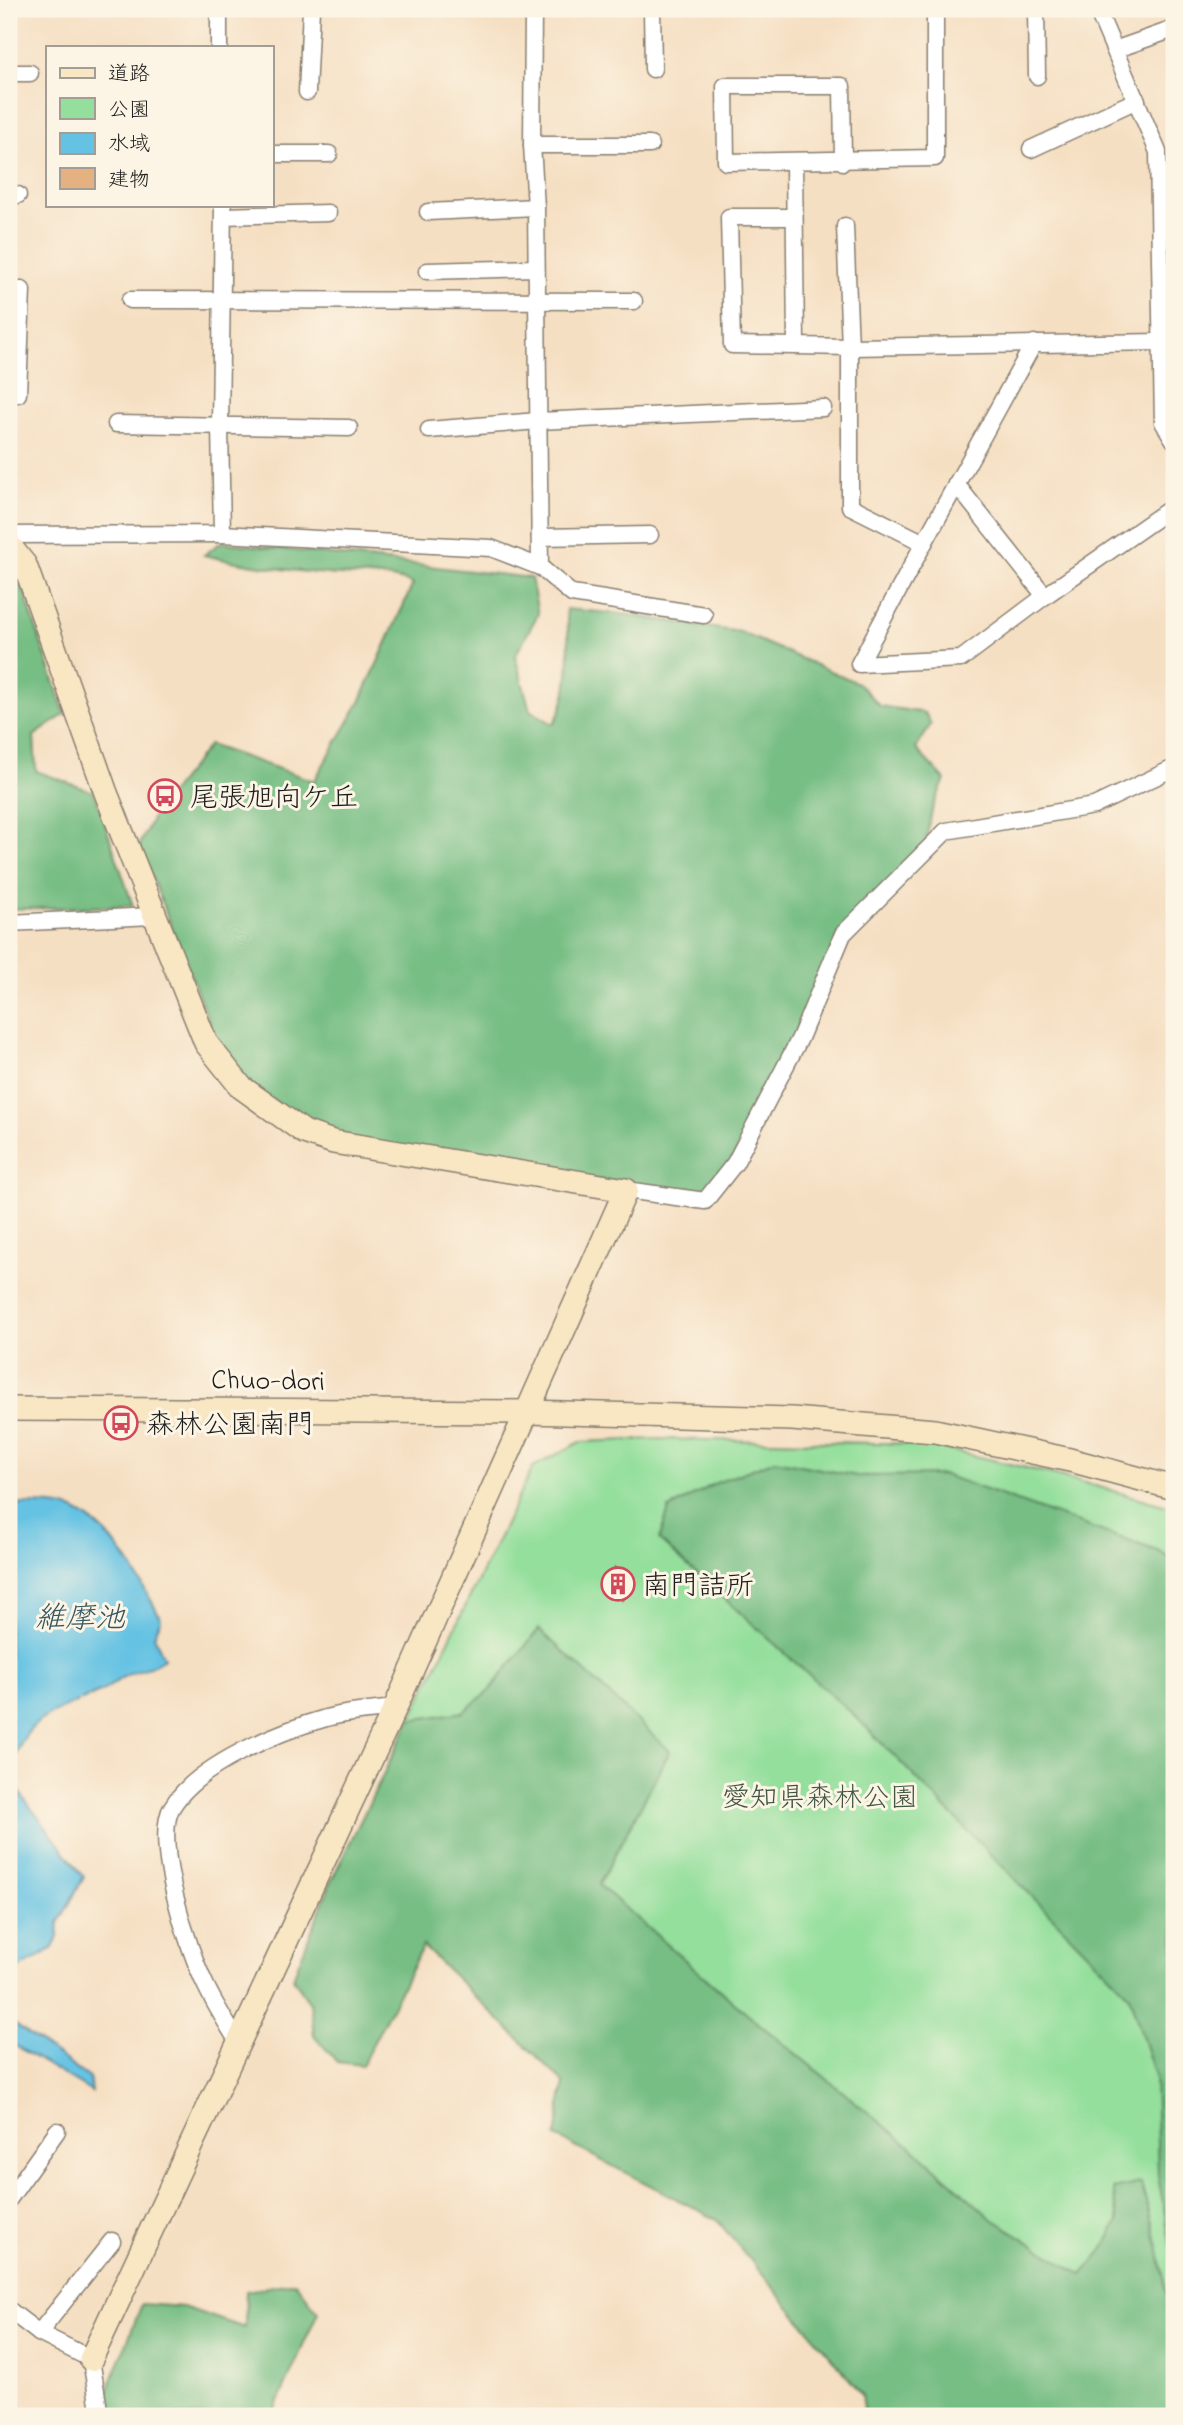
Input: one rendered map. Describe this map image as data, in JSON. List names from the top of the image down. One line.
{"streets":{"street":["Chuo-dori"]},"water":["維摩池"],"parks":["愛知県森林公園"],"places":{"bus stop":["尾張旭向ケ丘","森林公園南門"],"building":["南門詰所"]},"legend":["道路","公園","水域","建物"]}
